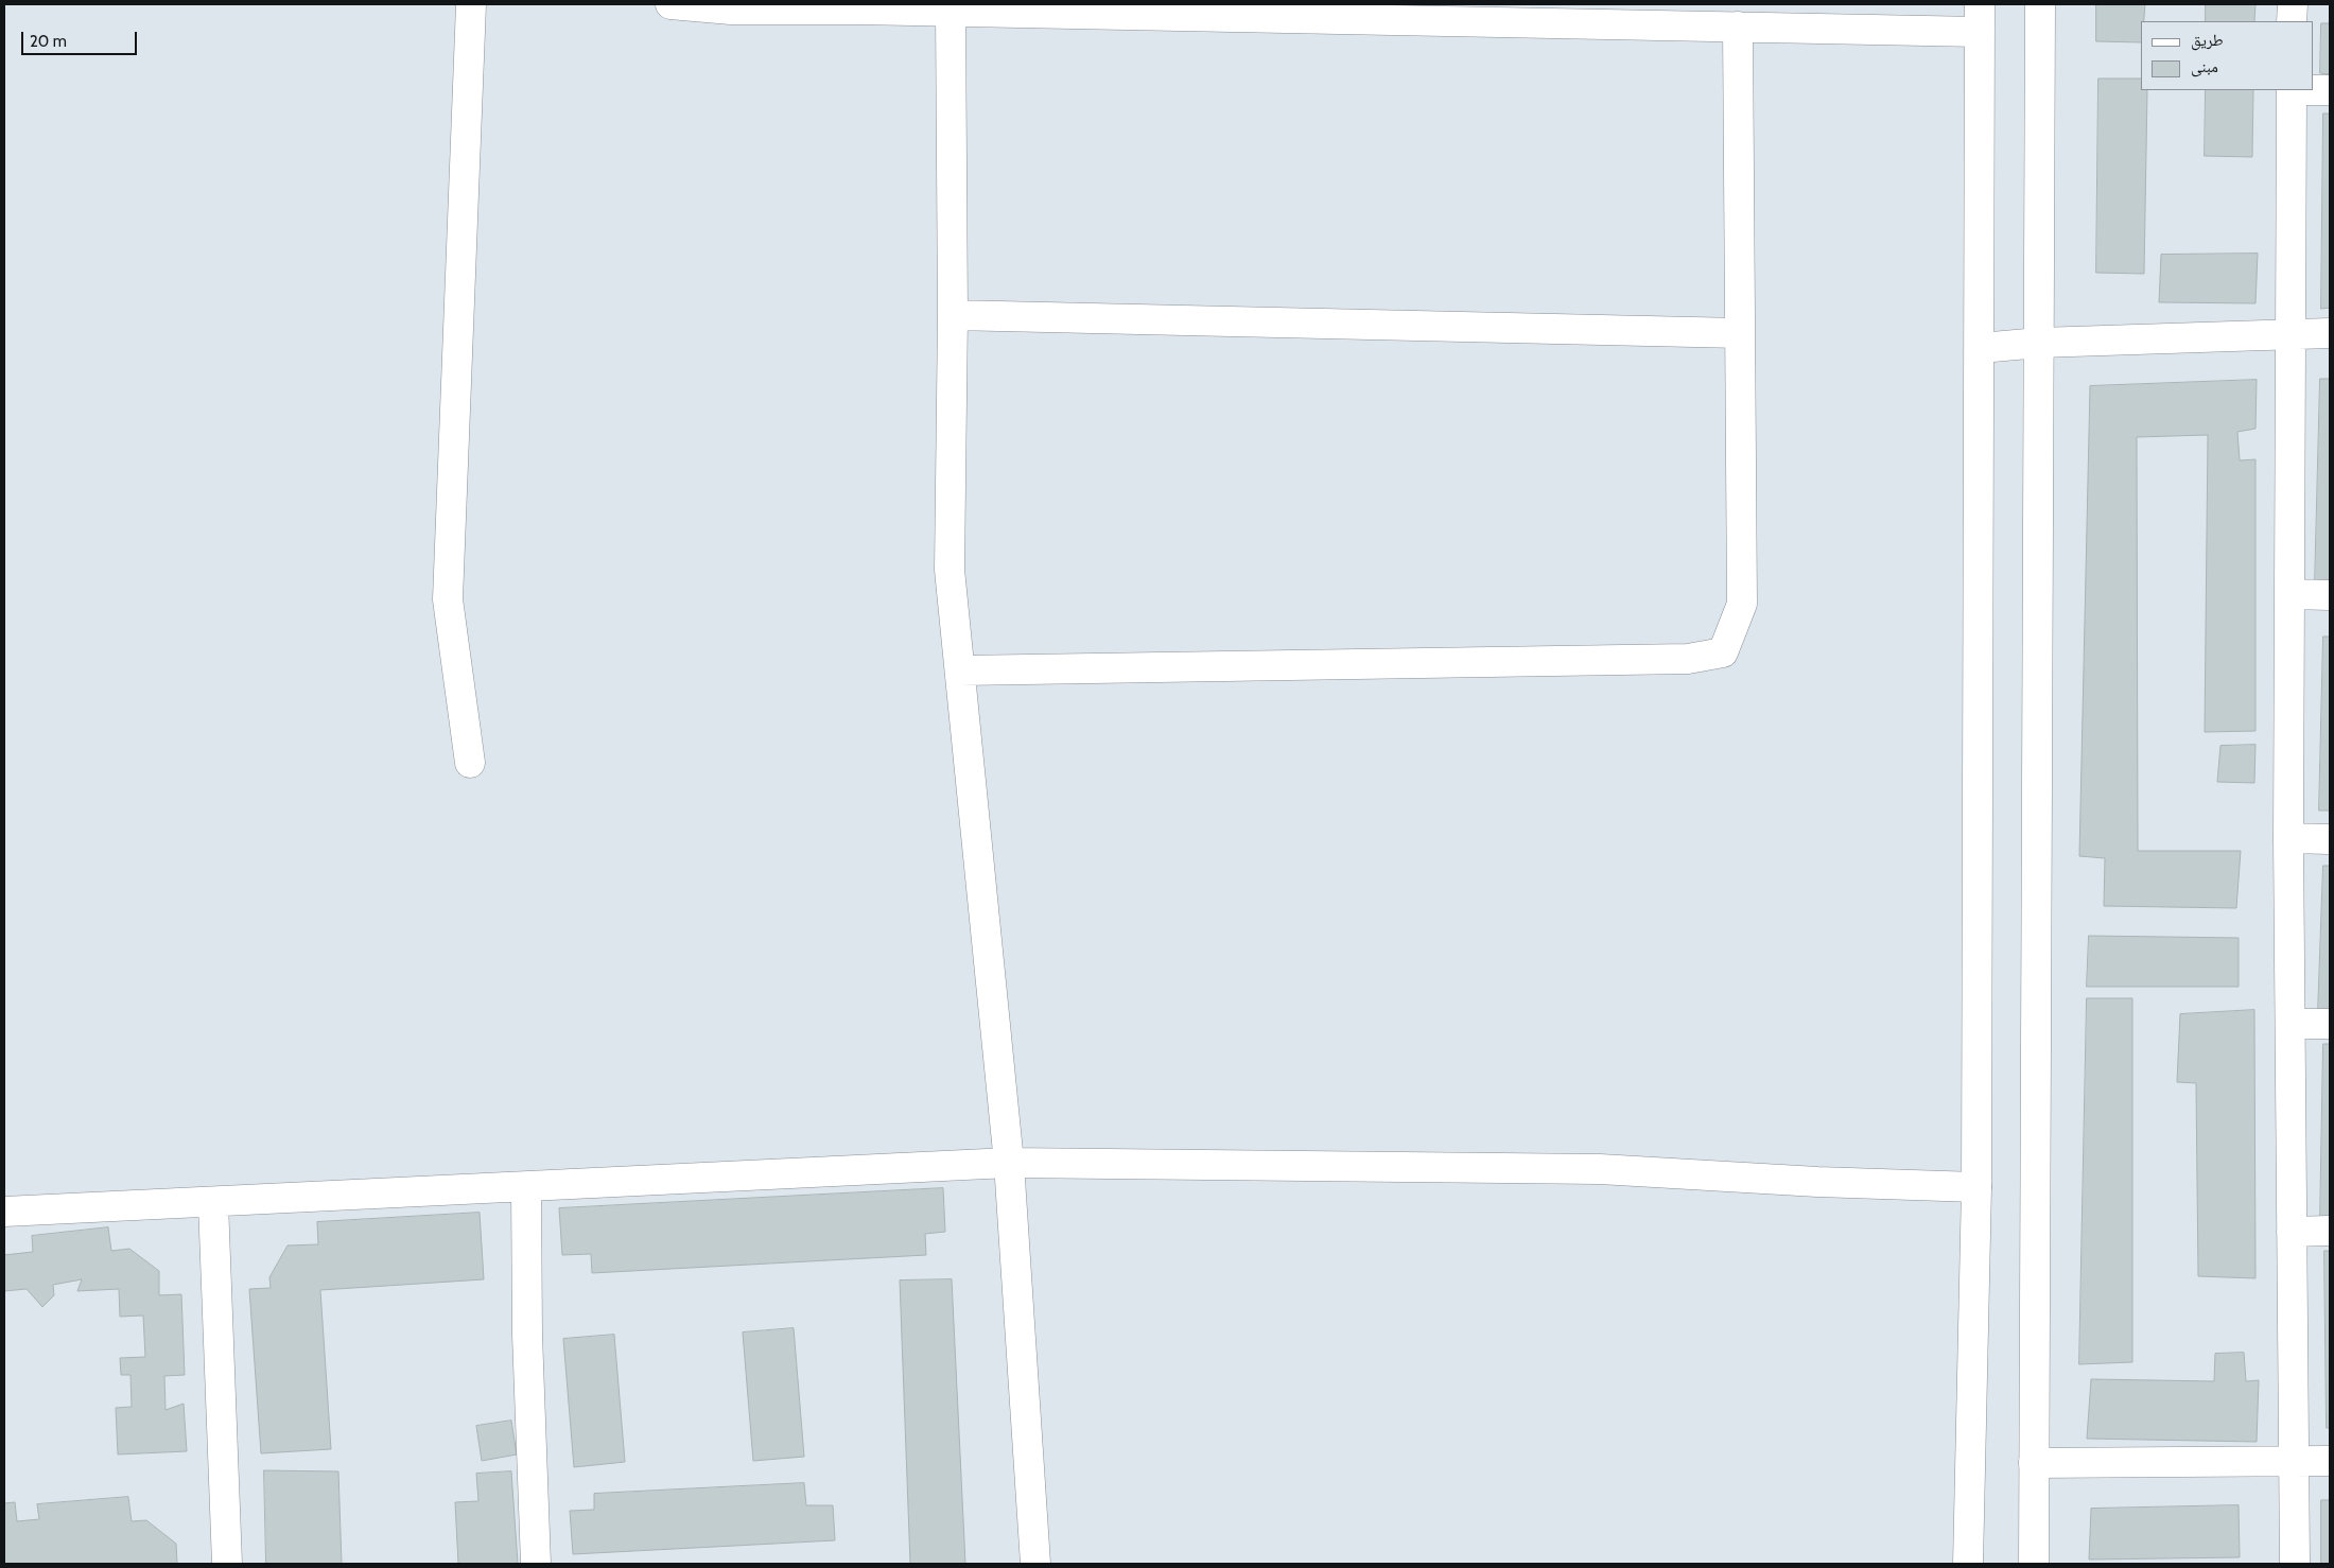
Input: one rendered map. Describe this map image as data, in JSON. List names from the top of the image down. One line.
{"legend":["طريق","مبنى"],"scale_bar":"20 m"}
